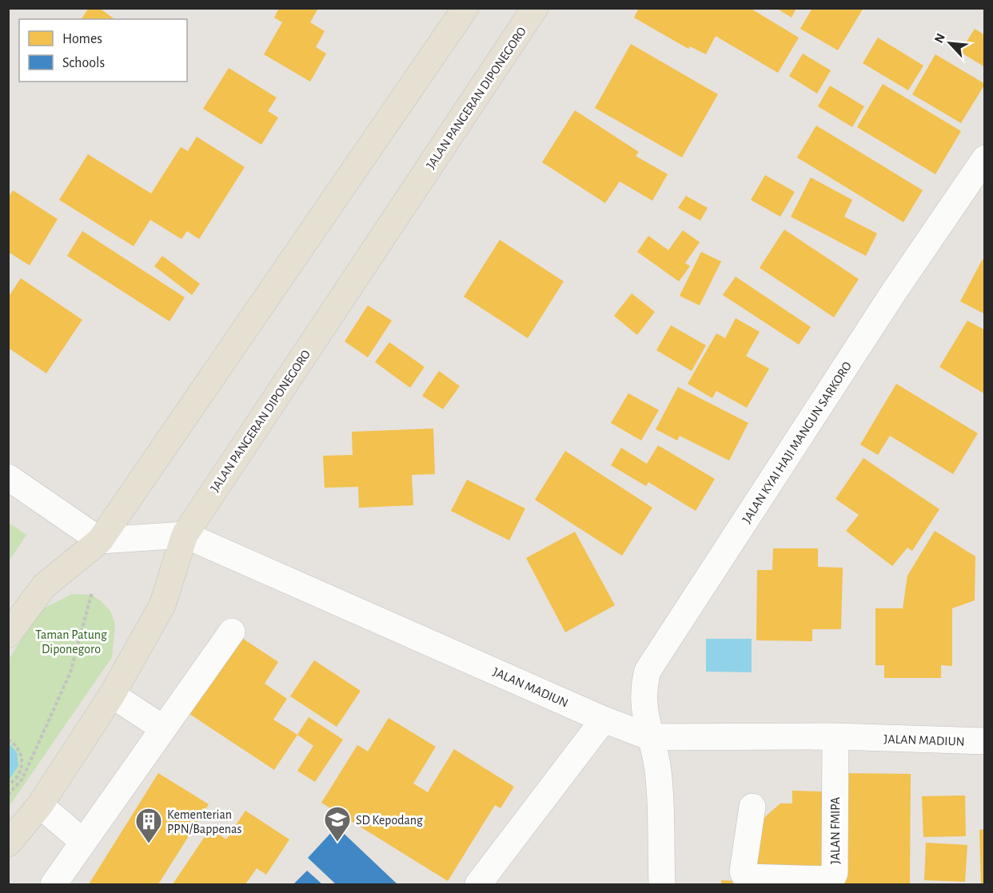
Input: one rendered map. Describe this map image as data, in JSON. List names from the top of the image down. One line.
{"streets":{"main road":["JALAN PANGERAN DIPONEGORO"],"street":["JALAN KYAI HAJI MANGUN SARKORO","JALAN MADIUN","JALAN FMIPA"]},"crossings":[["JALAN PANGERAN DIPONEGORO","JALAN MADIUN"],["JALAN KYAI HAJI MANGUN SARKORO","JALAN MADIUN"],["JALAN MADIUN","JALAN FMIPA"]],"parks":["Taman Patung Diponegoro"],"places":{"school or university":["SD Kepodang"],"building":["Kementerian PPN/Bappenas"]},"legend":["Homes","Schools"],"north":"top left"}
